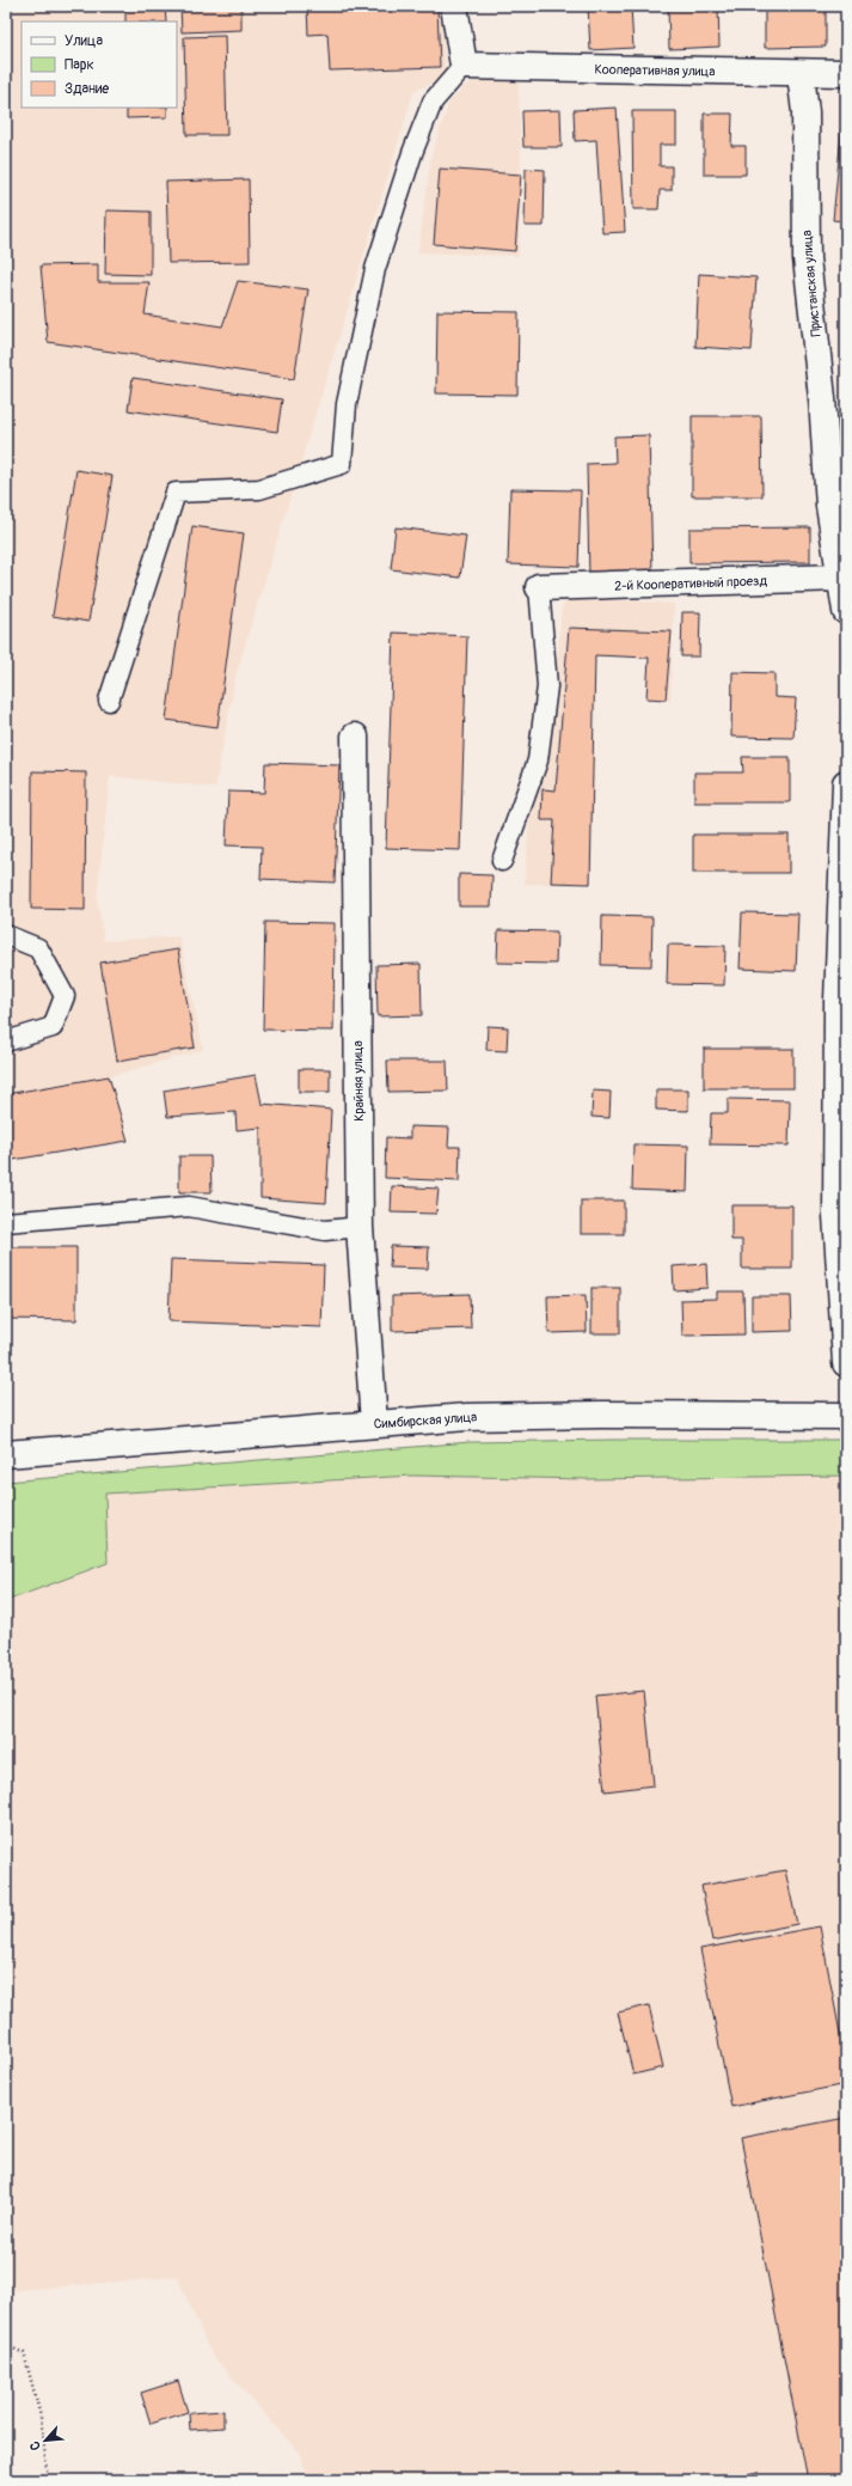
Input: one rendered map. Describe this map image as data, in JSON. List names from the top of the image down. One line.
{"streets":{"street":["Кооперативная улица","Пристанская улица","2-й Кооперативный проезд","Крайняя улица","Симбирская улица"]},"crossings":[["Кооперативная улица","Пристанская улица"],["Пристанская улица","2-й Кооперативный проезд"],["Крайняя улица","Симбирская улица"]],"legend":["Улица","Парк","Здание"],"north":"bottom left"}
